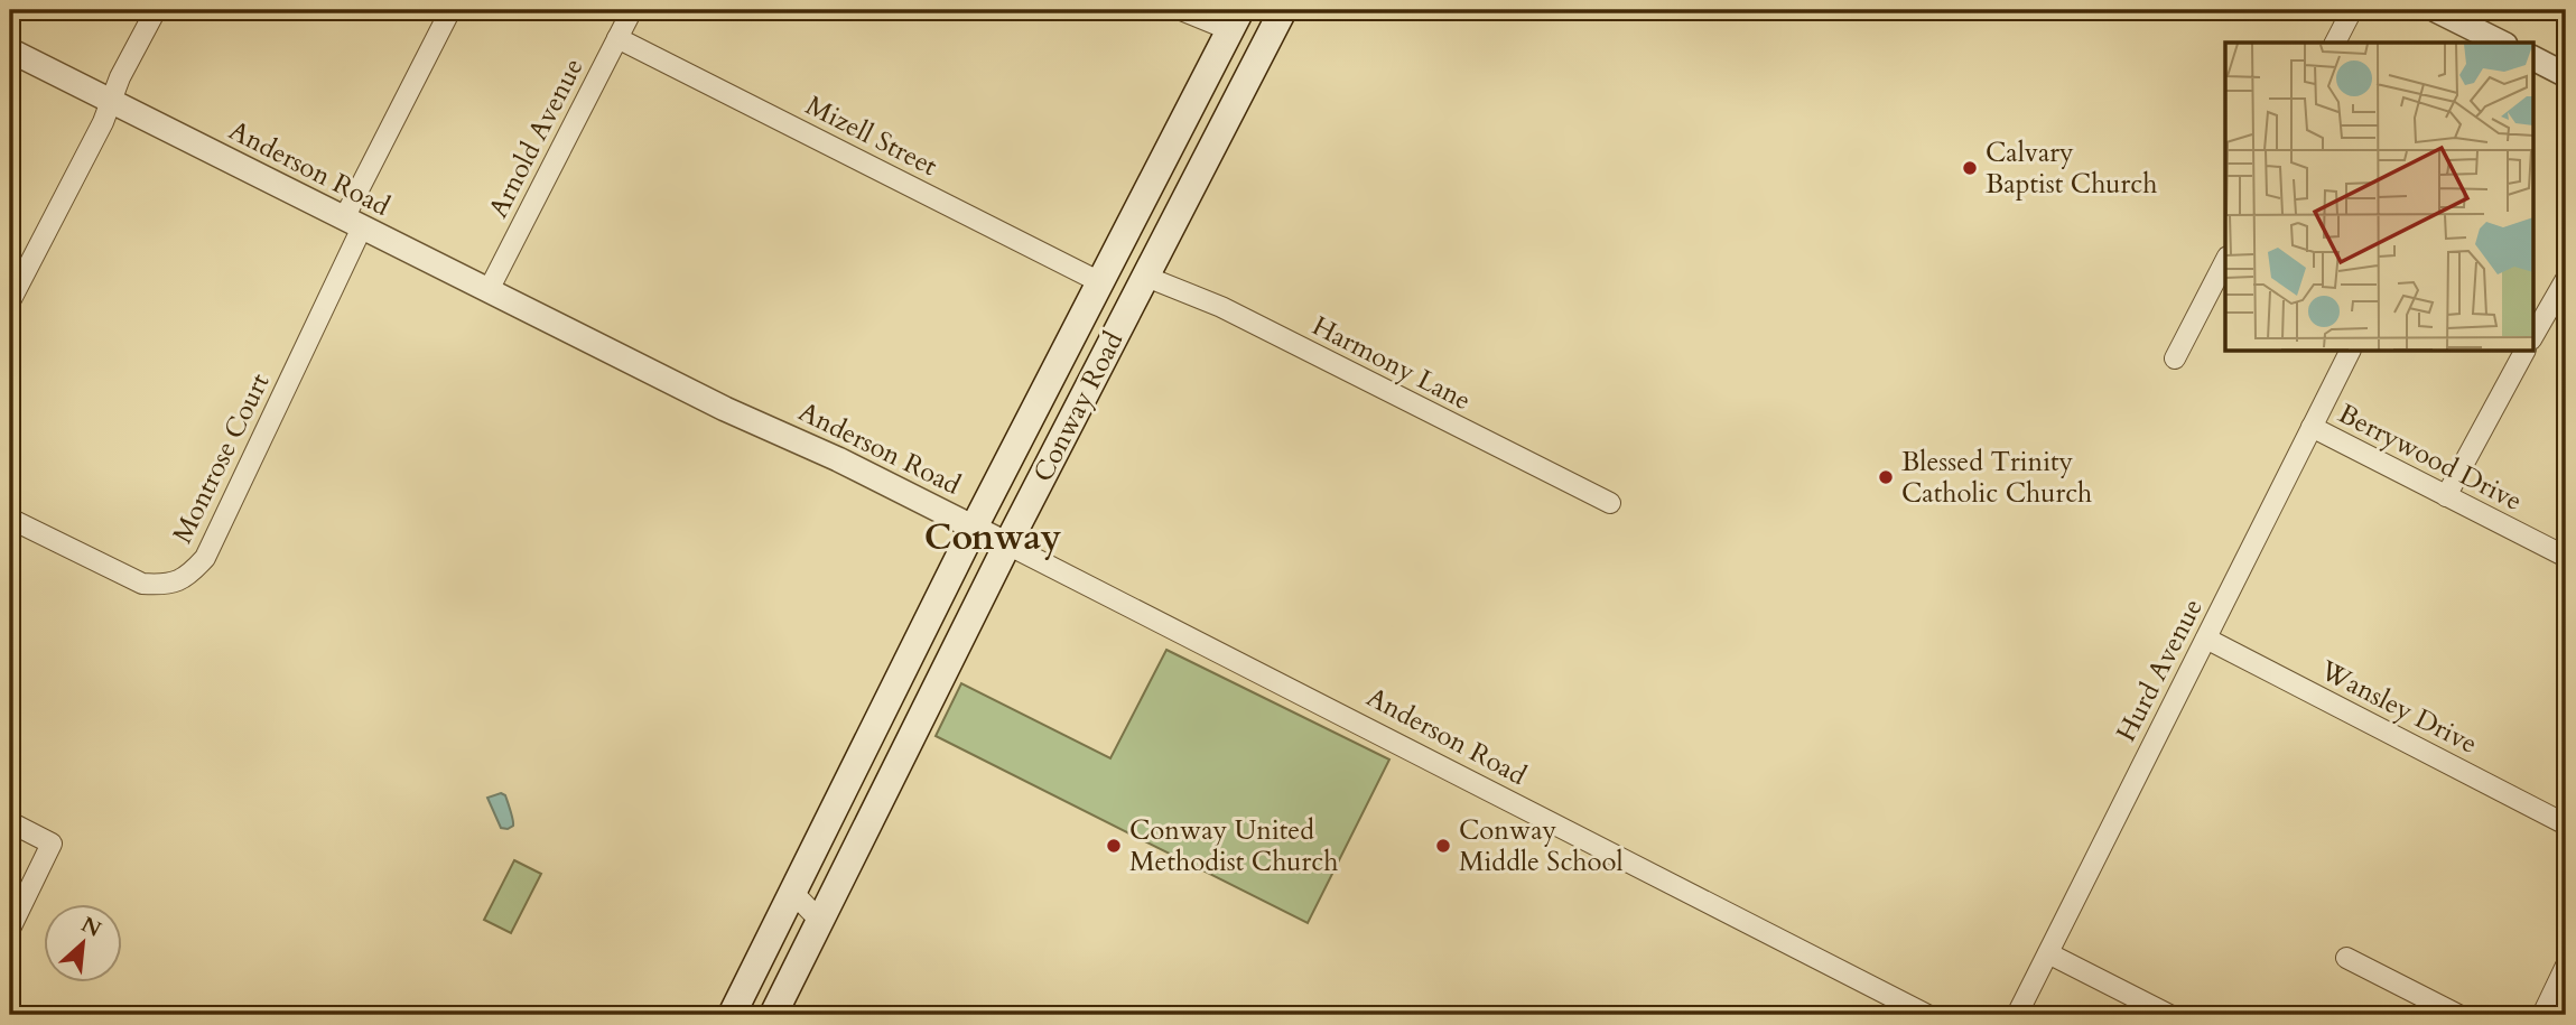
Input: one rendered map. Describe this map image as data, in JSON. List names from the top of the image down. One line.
{"streets":{"main road":["Conway Road"],"street":["Mizell Street","Arnold Avenue","Anderson Road","Harmony Lane","Berrywood Drive","Montrose Court","Hurd Avenue","Wansley Drive"]},"crossings":[["Mizell Street","Arnold Avenue"],["Mizell Street","Conway Road"],["Arnold Avenue","Anderson Road"],["Anderson Road","Conway Road"],["Anderson Road","Montrose Court"],["Harmony Lane","Conway Road"],["Berrywood Drive","Hurd Avenue"],["Hurd Avenue","Wansley Drive"]],"districts":["Conway"],"places":["Calvary Baptist Church","Blessed Trinity Catholic Church","Conway United Methodist Church","Conway Middle School"],"north":"top right"}
